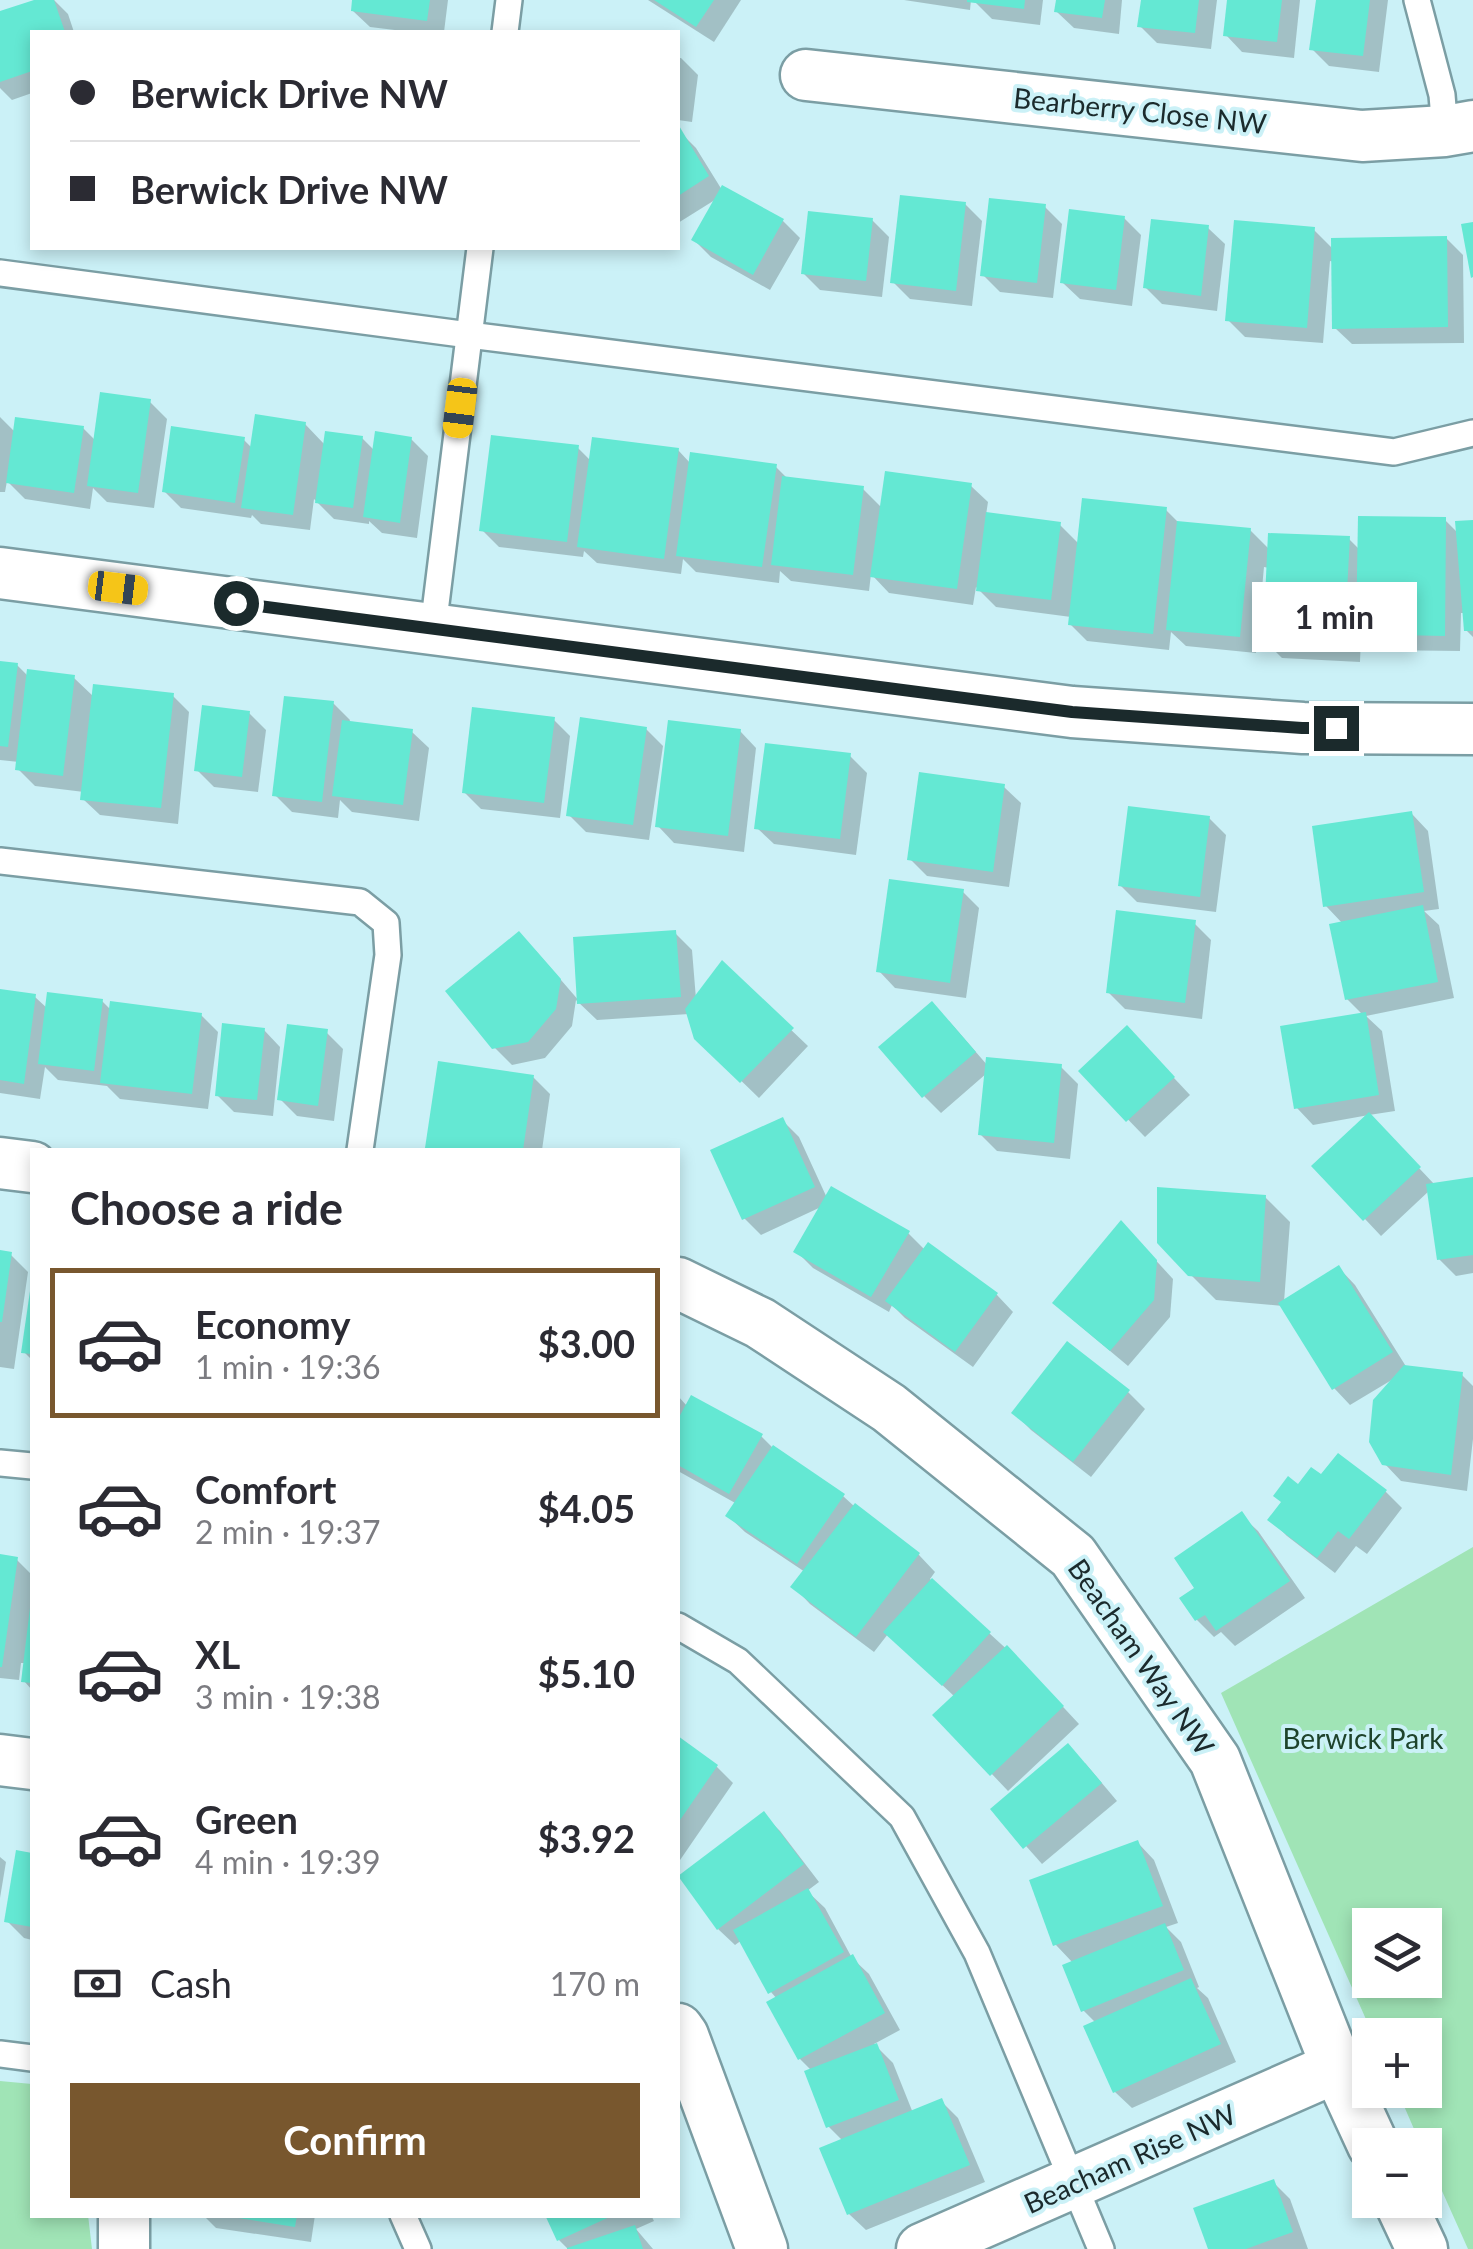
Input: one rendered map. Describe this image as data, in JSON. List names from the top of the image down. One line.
{"streets":{"street":["Bearberry Close NW","Beacham Way NW","Beacham Rise NW"]},"crossings":[["Beacham Way NW","Beacham Rise NW"]],"parks":["Berwick Park"],"page":{"banner":["Berwick Drive NW","Berwick Drive NW"],"bubble":"1 min","heading":"Choose a ride","list":[{"name":"Economy","note":"1 min · 19:36","value":"$3.00"},{"name":"Comfort","note":"2 min · 19:37","value":"$4.05"},{"name":"XL","note":"3 min · 19:38","value":"$5.10"},{"name":"Green","note":"4 min · 19:39","value":"$3.92"}],"map_buttons":["+","−"],"pay":["Cash","170 m"],"buttons":"Confirm"}}
